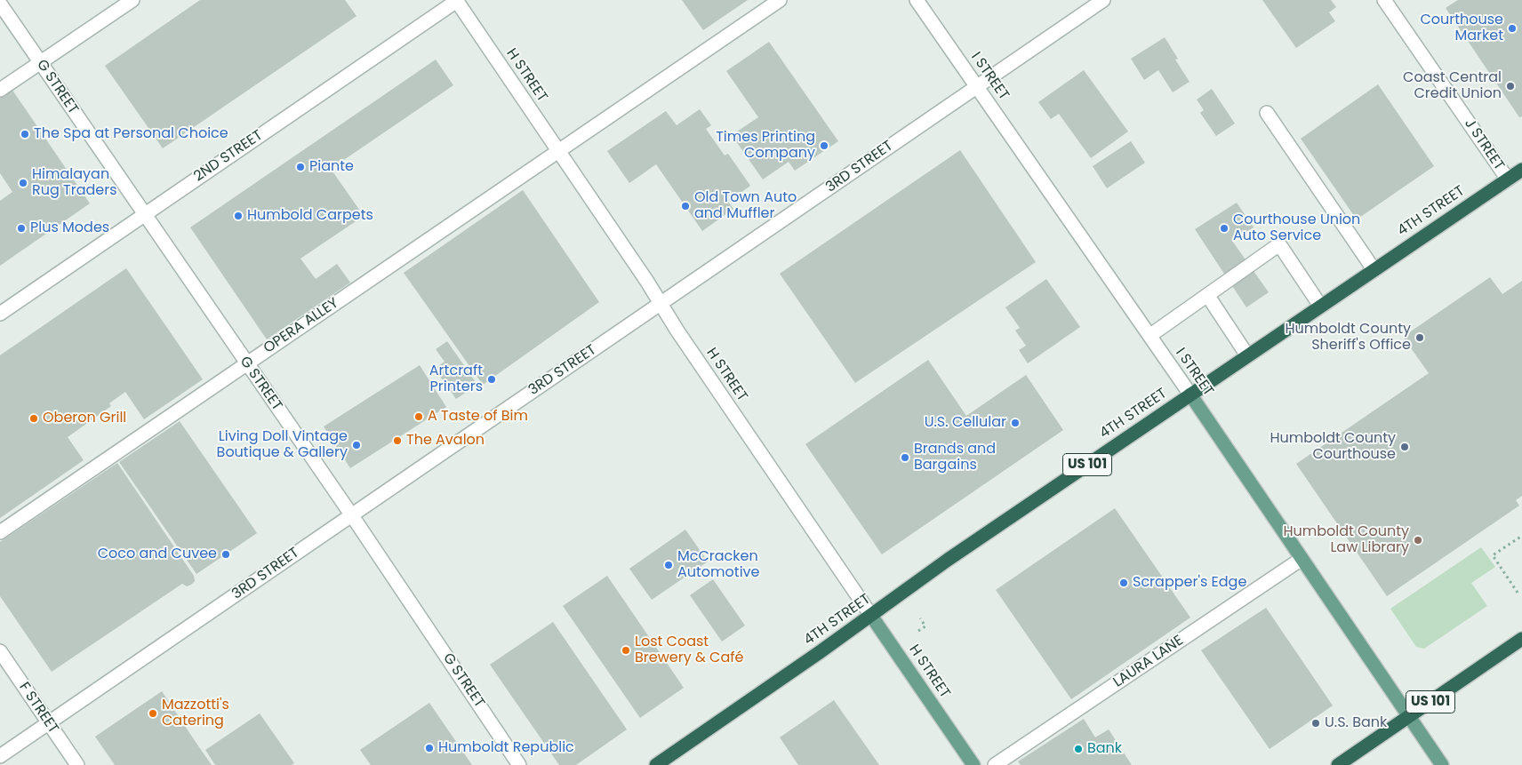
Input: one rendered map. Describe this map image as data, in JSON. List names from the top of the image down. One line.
{"streets":{"highway":["4TH STREET","US 101"],"main road":["H STREET","I STREET"],"street":["G STREET","J STREET","2ND STREET","3RD STREET","OPERA ALLEY","LAURA LANE","F STREET"]},"crossings":[["H STREET","2ND STREET"],["H STREET","3RD STREET"],["H STREET","4TH STREET"],["H STREET","OPERA ALLEY"],["I STREET","3RD STREET"],["I STREET","4TH STREET"],["I STREET","US 101"],["I STREET","LAURA LANE"],["G STREET","2ND STREET"],["G STREET","3RD STREET"],["G STREET","OPERA ALLEY"],["J STREET","4TH STREET"],["3RD STREET","F STREET"]],"places":["Courthouse Market","Coast Central Credit Union","The Spa at Personal Choice","Times Printing Company","Piante","Himalayan Rug Traders","Old Town Auto and Muffler","Humbold Carpets","Plus Modes","Courthouse Union Auto Service","Humboldt County Sheriff's Office","Artcraft Printers","A Taste of Bim","Oberon Grill","U.S. Cellular","The Avalon","Living Doll Vintage Boutique & Gallery","Humboldt County Courthouse","Brands and Bargains","Humboldt County Law Library","Coco and Cuvee","McCracken Automotive","Scrapper's Edge","Lost Coast Brewery & Café","Mazzotti's Catering","U.S. Bank","Humboldt Republic","Bank"]}
